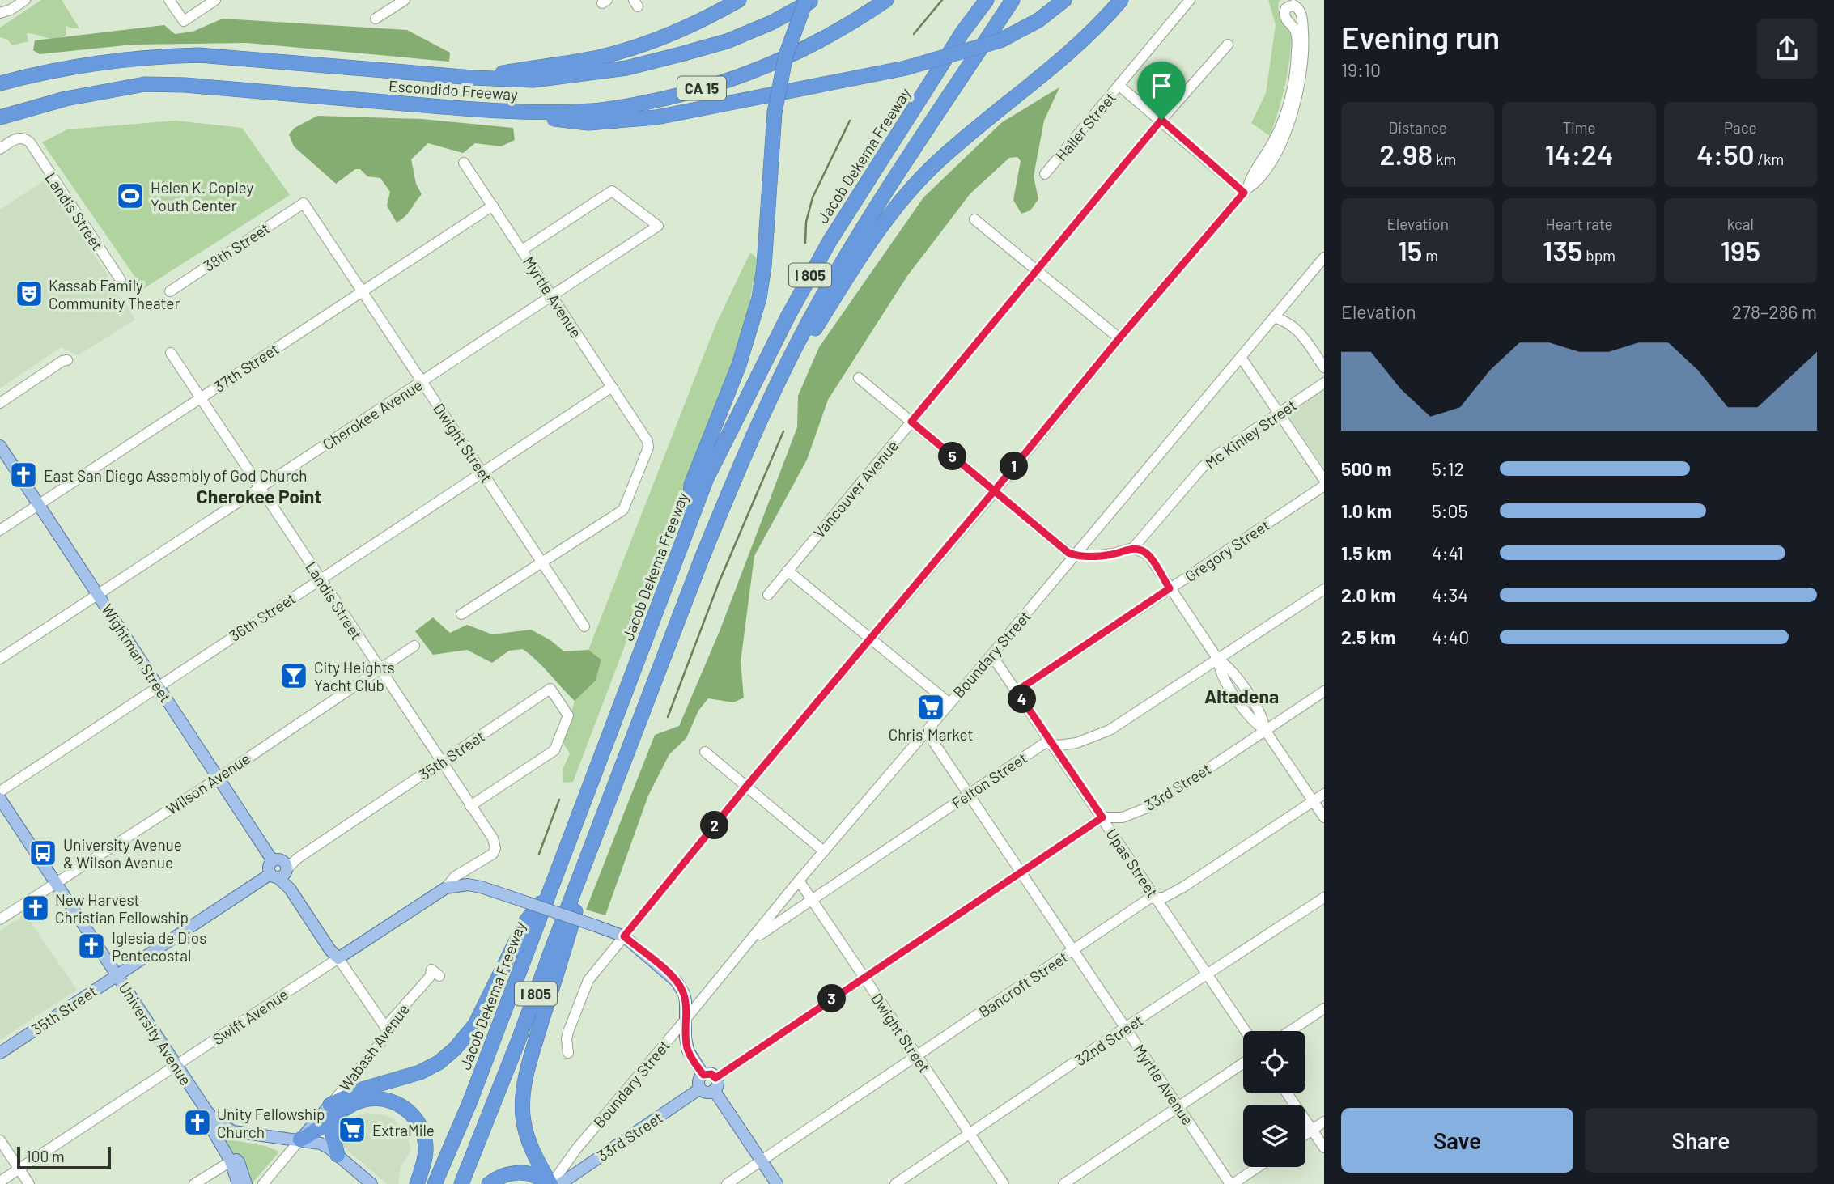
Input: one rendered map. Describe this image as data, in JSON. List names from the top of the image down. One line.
{"streets":{"highway":["CA 15","Escondido Freeway","Jacob Dekema Freeway","I 805"],"main road":["Wightman Street","35th Street","33rd Street","Swift Avenue","University Avenue"],"street":["Haller Street","Landis Street","38th Street","Myrtle Avenue","37th Street","Cherokee Avenue","Mc Kinley Street","Dwight Street","Vancouver Avenue","Gregory Street","36th Street","Boundary Street","Felton Street","Wilson Avenue","Upas Street","Bancroft Street","32nd Street","Wabash Avenue"]},"crossings":[["Landis Street","37th Street"],["Landis Street","Cherokee Avenue"],["Landis Street","36th Street"],["Landis Street","35th Street"],["Landis Street","Wilson Avenue"],["Landis Street","Swift Avenue"],["38th Street","Dwight Street"],["Myrtle Avenue","37th Street"],["Myrtle Avenue","Cherokee Avenue"],["Myrtle Avenue","Dwight Street"],["Myrtle Avenue","36th Street"],["Myrtle Avenue","Boundary Street"],["Myrtle Avenue","Felton Street"],["Myrtle Avenue","Bancroft Street"],["Myrtle Avenue","32nd Street"],["37th Street","Dwight Street"],["37th Street","Wightman Street"],["Cherokee Avenue","Dwight Street"],["Cherokee Avenue","Wightman Street"],["Dwight Street","36th Street"],["Dwight Street","Boundary Street"],["Dwight Street","Felton Street"],["Dwight Street","Bancroft Street"],["Dwight Street","32nd Street"],["Gregory Street","Upas Street"],["36th Street","Wightman Street"],["Wightman Street","35th Street"],["Wightman Street","Wilson Avenue"],["Wightman Street","Swift Avenue"],["Wightman Street","Wabash Avenue"],["Boundary Street","Felton Street"],["Boundary Street","Upas Street"],["35th Street","University Avenue"],["Felton Street","Upas Street"],["Wilson Avenue","University Avenue"],["33rd Street","Upas Street"],["Upas Street","Bancroft Street"],["Upas Street","32nd Street"],["Swift Avenue","University Avenue"]],"districts":["Cherokee Point","Altadena"],"places":{"sports":["Helen K. Copley Youth Center"],"theatre":["Kassab Family Community Theater"],"church":["East San Diego Assembly of God Church","New Harvest Christian Fellowship","Iglesia de Dios Pentecostal","Unity Fellowship Church"],"bar":["City Heights Yacht Club"],"supermarket":["Chris' Market","ExtraMile"],"bus stop":["University Avenue & Wilson Avenue"]},"scale_bar":"100 m","page":{"heading":["Evening run","19:10"],"stats":[["Distance","2.98 km"],["Time","14:24"],["Pace","4:50 /km"],["Elevation","15 m"],["Heart rate","135 bpm"],["kcal","195"]],"chart":["Elevation","278–286 m"],"pins":["5","1","4","2","3"],"list":[{"name":"500 m","note":"5:12"},{"name":"1.0 km","note":"5:05"},{"name":"1.5 km","note":"4:41"},{"name":"2.0 km","note":"4:34"},{"name":"2.5 km","note":"4:40"}],"buttons":["Save","Share"],"scale":"100 m"}}
